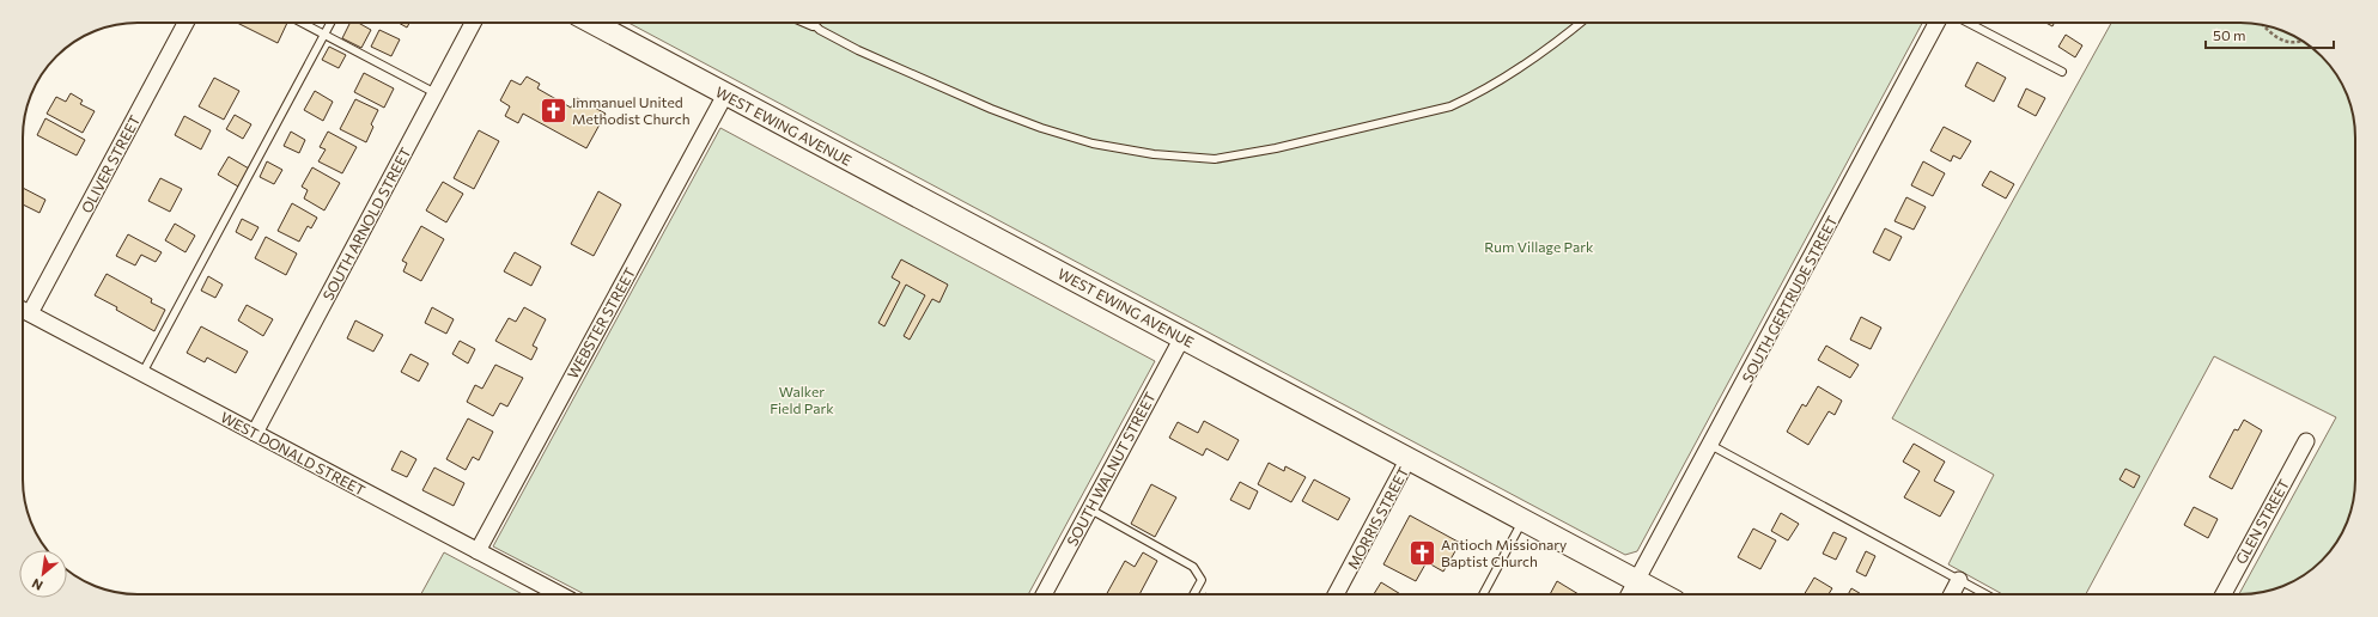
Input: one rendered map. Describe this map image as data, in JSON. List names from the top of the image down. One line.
{"streets":{"street":["WEST EWING AVENUE","OLIVER STREET","SOUTH ARNOLD STREET","SOUTH GERTRUDE STREET","WEBSTER STREET","WEST DONALD STREET","SOUTH WALNUT STREET","MORRIS STREET","GLEN STREET"]},"crossings":[["WEST EWING AVENUE","SOUTH GERTRUDE STREET"],["WEST EWING AVENUE","WEBSTER STREET"],["WEST EWING AVENUE","SOUTH WALNUT STREET"],["WEST EWING AVENUE","MORRIS STREET"],["OLIVER STREET","WEST DONALD STREET"],["SOUTH ARNOLD STREET","WEST DONALD STREET"],["WEBSTER STREET","WEST DONALD STREET"]],"parks":["Rum Village Park","Walker Field Park"],"places":{"church":["Immanuel United Methodist Church","Antioch Missionary Baptist Church"]},"scale_bar":"50 m","north":"bottom left"}
